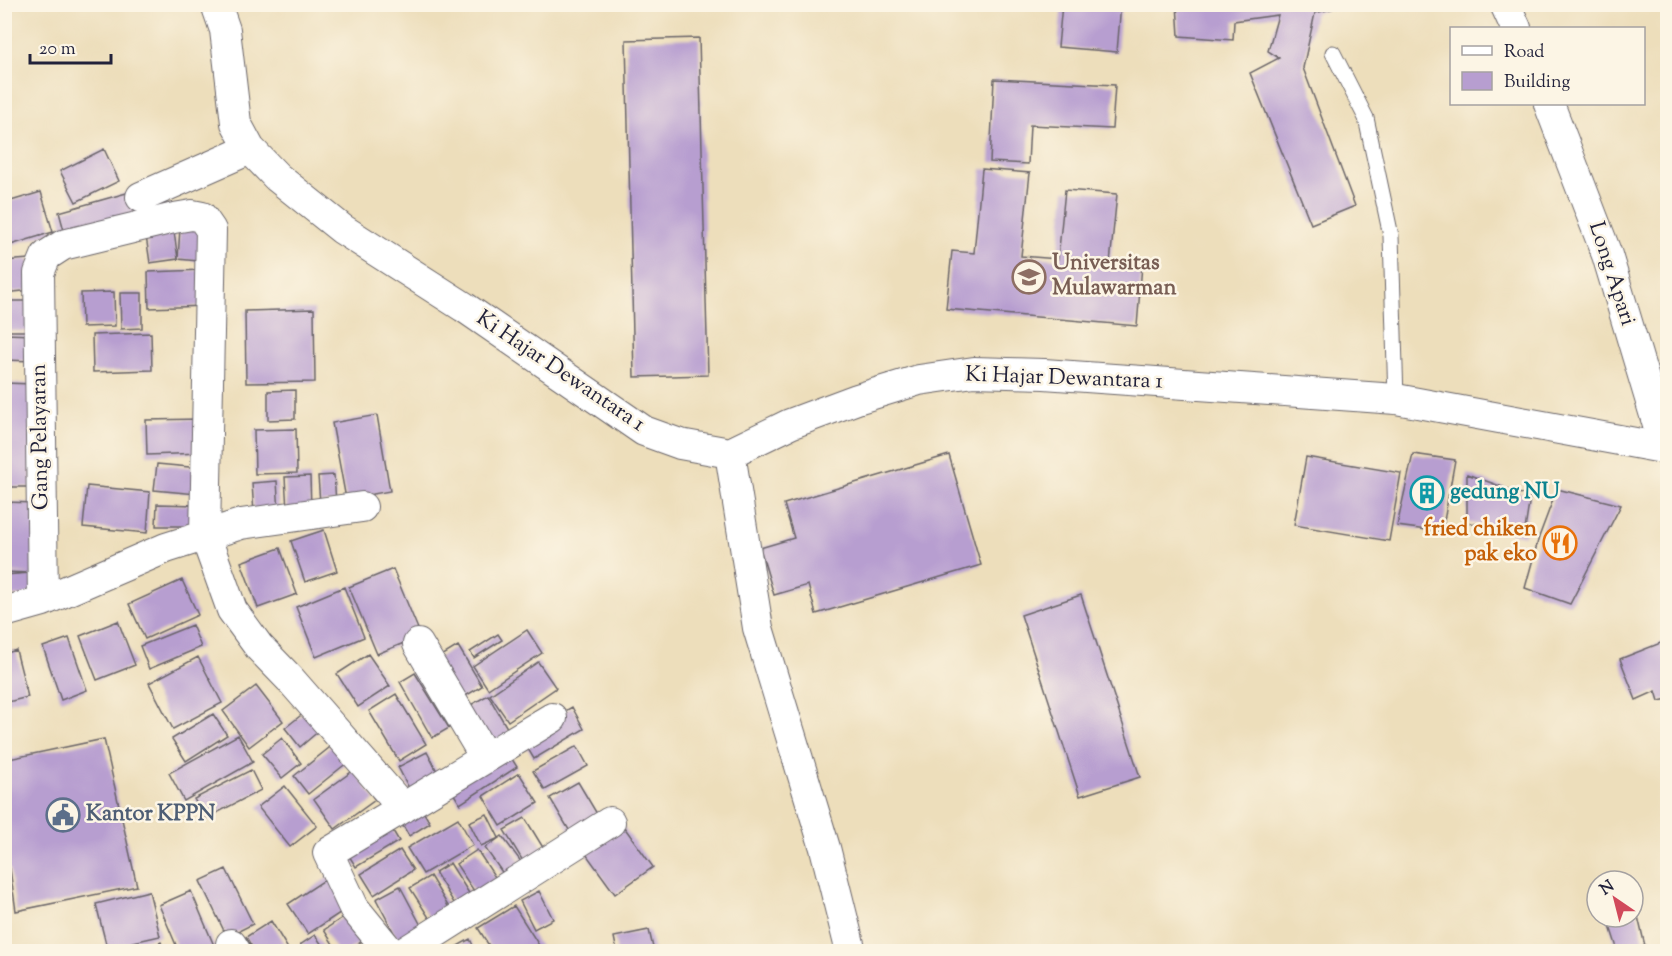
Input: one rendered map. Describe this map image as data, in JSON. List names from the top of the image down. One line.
{"streets":{"street":["Long Apari","Ki Hajar Dewantara 1","Gang Pelayaran"]},"crossings":[["Long Apari","Ki Hajar Dewantara 1"]],"places":{"school or university":["Universitas Mulawarman"],"building":["gedung NU"],"restaurant":["fried chiken pak eko"],"public building":["Kantor KPPN"]},"legend":["Road","Building"],"scale_bar":"20 m","north":"top left"}
